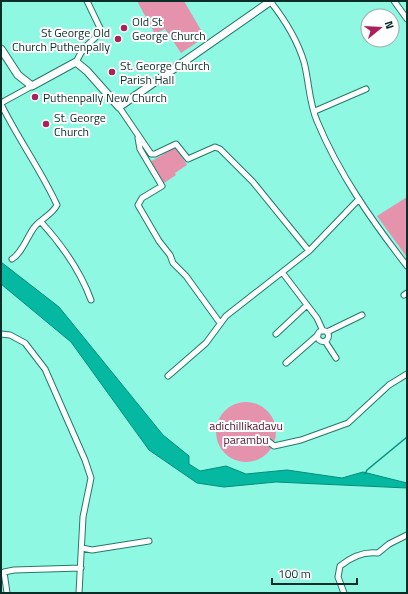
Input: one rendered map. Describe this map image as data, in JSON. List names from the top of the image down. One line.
{"parks":["adichillikadavu parambu"],"places":["Old St George Church","St George Old Church Puthenpally","St. George Church Parish Hall","Puthenpally New Church","St. George Church"],"scale_bar":"100 m","north":"right"}
